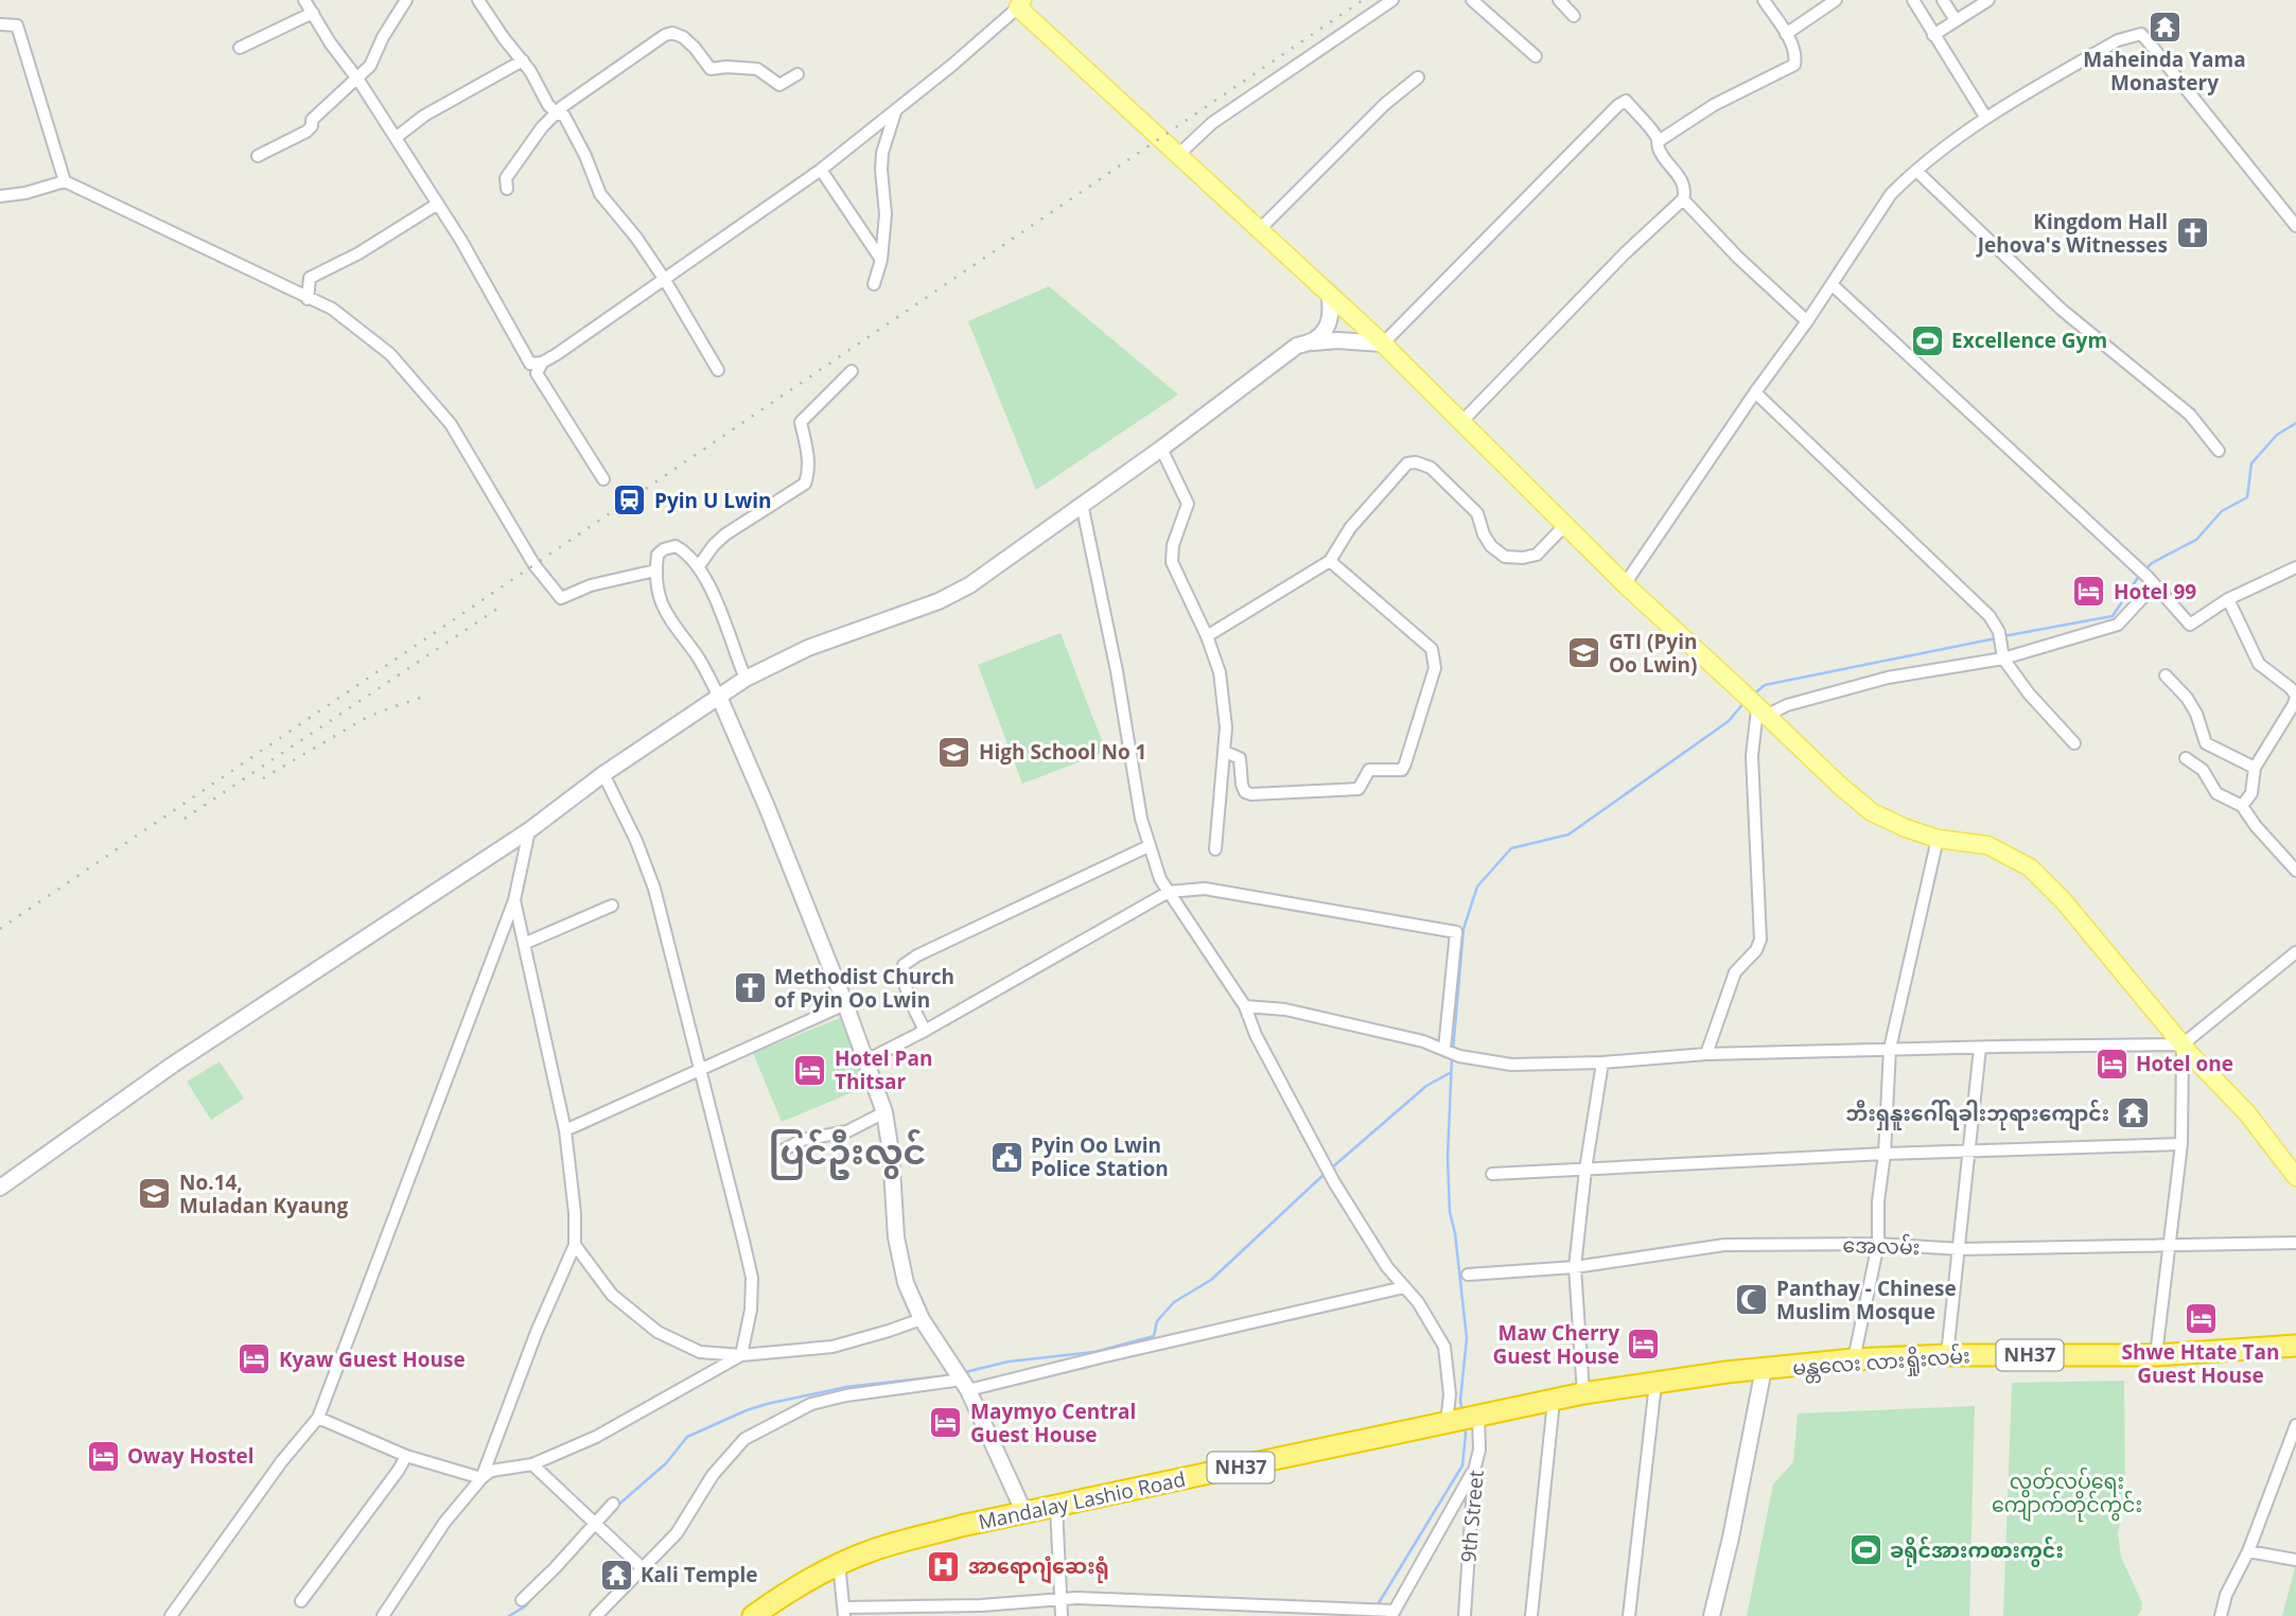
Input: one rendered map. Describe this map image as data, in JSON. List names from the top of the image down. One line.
{"streets":{"highway":["NH37","မန္တလေး လားရှိုးလမ်း","Mandalay Lashio Road"],"street":["အေလမ်း","9th Street"]},"crossings":[["မန္တလေး လားရှိုးလမ်း","Mandalay Lashio Road"],["မန္တလေး လားရှိုးလမ်း","9th Street"],["Mandalay Lashio Road","9th Street"]],"districts":["ပြင်ဦးလွင်"],"parks":["လွတ်လပ်ရေး ကျောက်တိုင်ကွင်း"],"places":{"temple":["Maheinda Yama Monastery","ဘီးရှနူးဂေါ်ရခါးဘုရားကျောင်း","Kali Temple"],"church":["Kingdom Hall Jehova's Witnesses","Methodist Church of Pyin Oo Lwin"],"sports":["Excellence Gym","ခရိုင်အားကစားကွင်း"],"station":["Pyin U Lwin"],"hotel":["Hotel 99","Hotel one","Hotel Pan Thitsar","Shwe Htate Tan Guest House","Maw Cherry Guest House","Kyaw Guest House","Maymyo Central Guest House","Oway Hostel"],"school or university":["GTI (Pyin Oo Lwin)","High School No 1","No.14, Muladan Kyaung"],"public building":["Pyin Oo Lwin Police Station"],"mosque":["Panthay - Chinese Muslim Mosque"],"hospital":["အာရောဂျံဆေးရုံ"]}}
